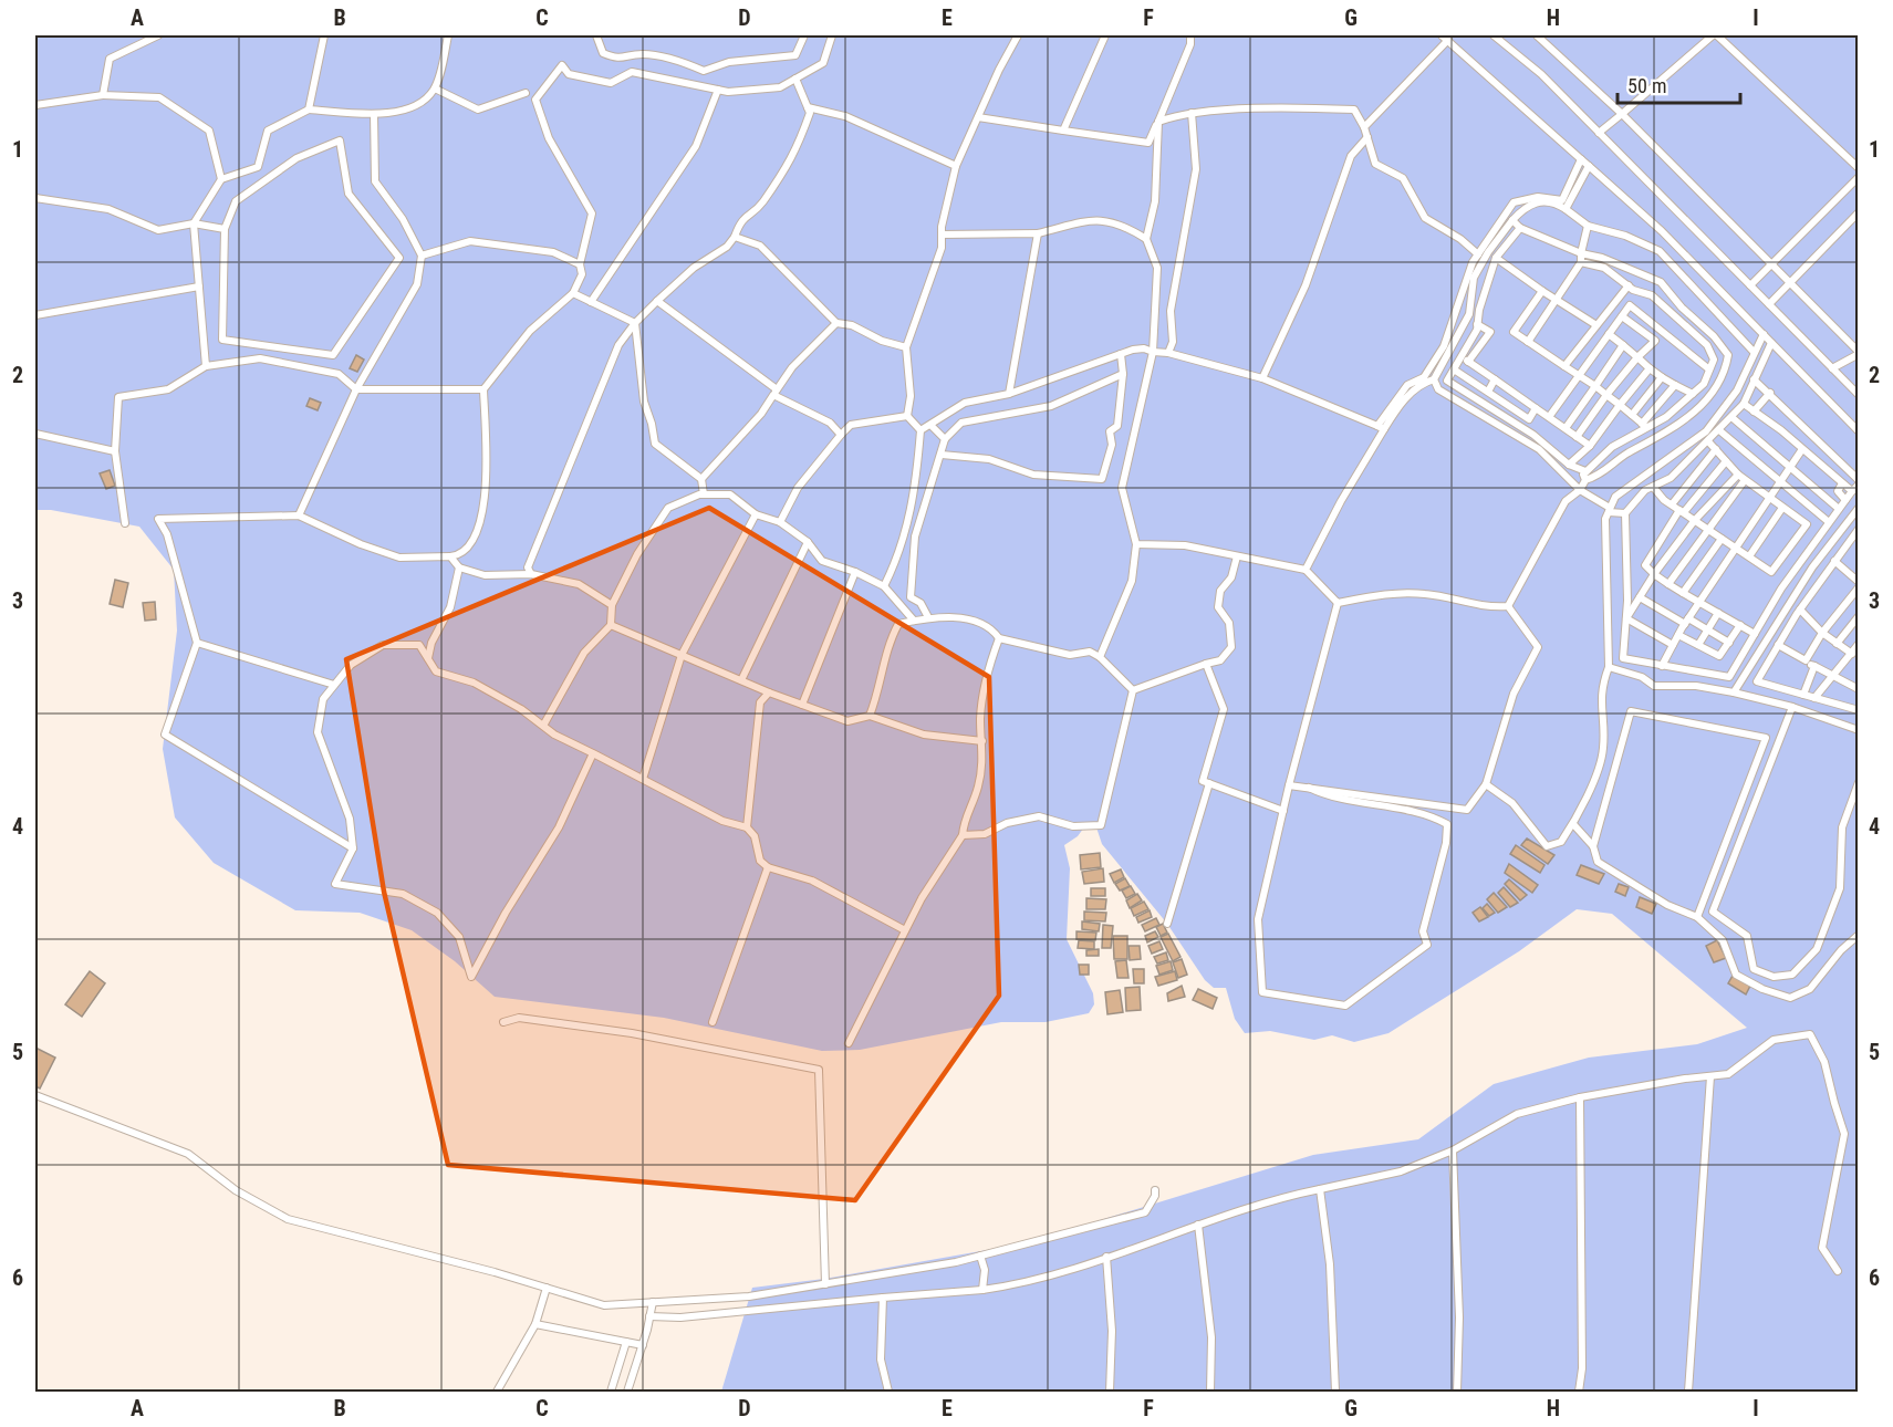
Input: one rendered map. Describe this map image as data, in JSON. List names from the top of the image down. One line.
{"scale_bar":"50 m","grid":{"columns":["A","B","C","D","E","F","G","H","I"],"rows":["1","2","3","4","5","6"]}}
